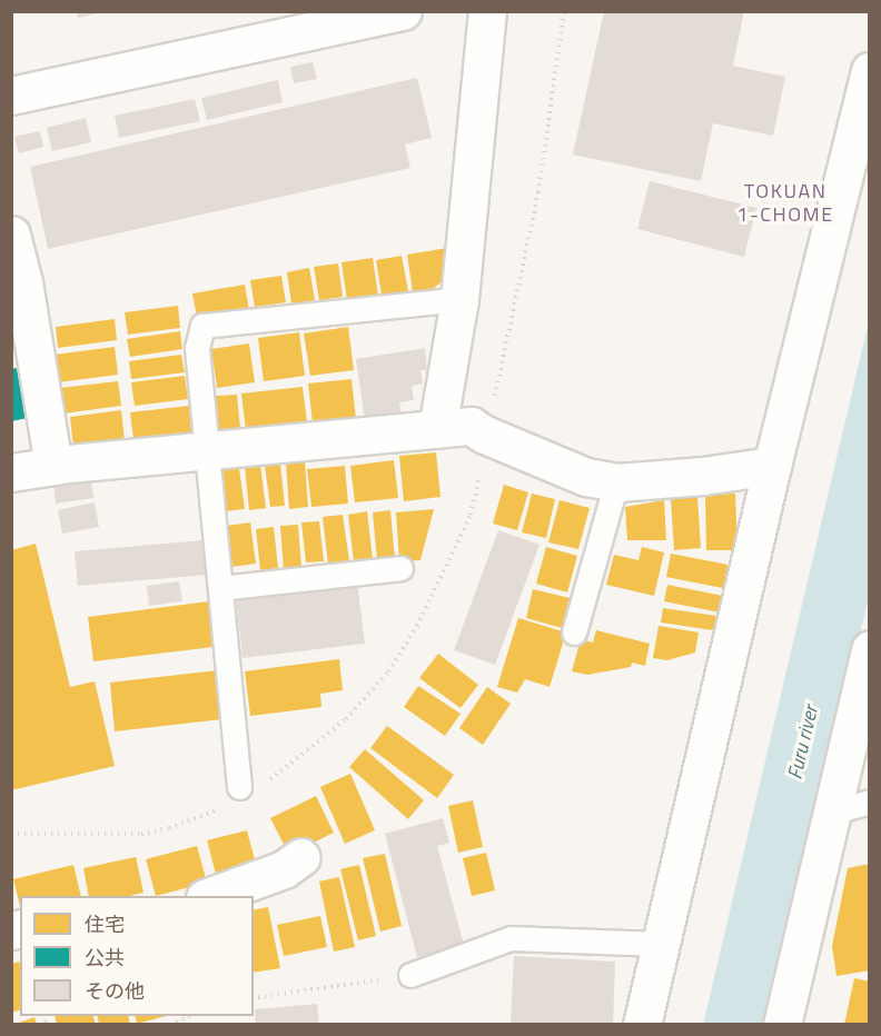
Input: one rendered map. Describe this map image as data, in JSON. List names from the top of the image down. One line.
{"districts":["TOKUAN 1-CHOME"],"water":["Furu river"],"legend":["住宅","公共","その他"]}
